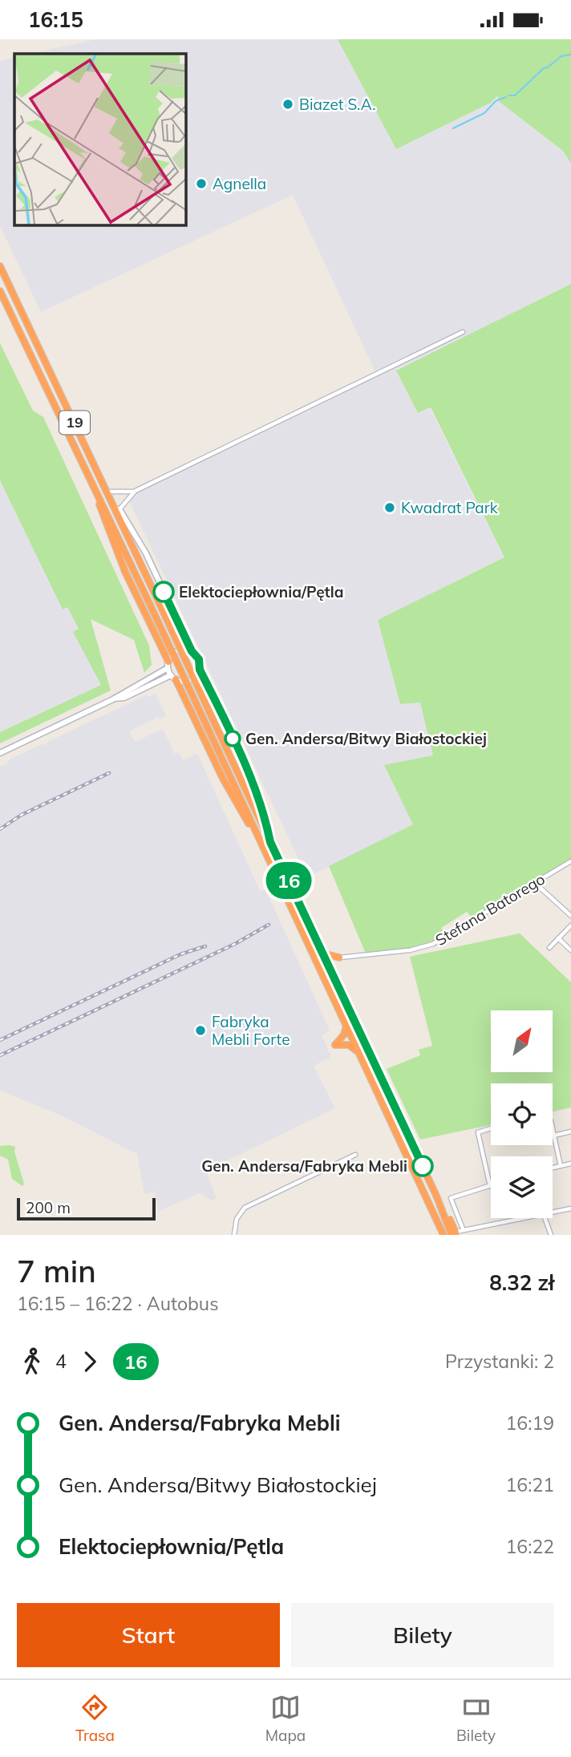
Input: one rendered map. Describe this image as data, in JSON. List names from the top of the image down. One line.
{"streets":{"highway":["19"],"street":["Stefana Batorego"]},"places":["Biazet S.A.","Agnella","Kwadrat Park","Elektociepłownia/Pętla","Gen. Andersa/Bitwy Białostockiej","Fabryka Mebli Forte","Gen. Andersa/Fabryka Mebli"],"lines":["bus line 16"],"scale_bar":"200 m","north":"top right","page":{"status":"16:15","on_map":"16","scale":"200 m","heading":["7 min","16:15 – 16:22 · Autobus","8.32 zł"],"legs":["4","16","Przystanki: 2"],"list":[{"name":"Gen. Andersa/Fabryka Mebli","value":"16:19"},{"name":"Gen. Andersa/Bitwy Białostockiej","value":"16:21"},{"name":"Elektociepłownia/Pętla","value":"16:22"}],"buttons":["Start","Bilety"],"tabs":["Trasa","Mapa","Bilety"]}}
